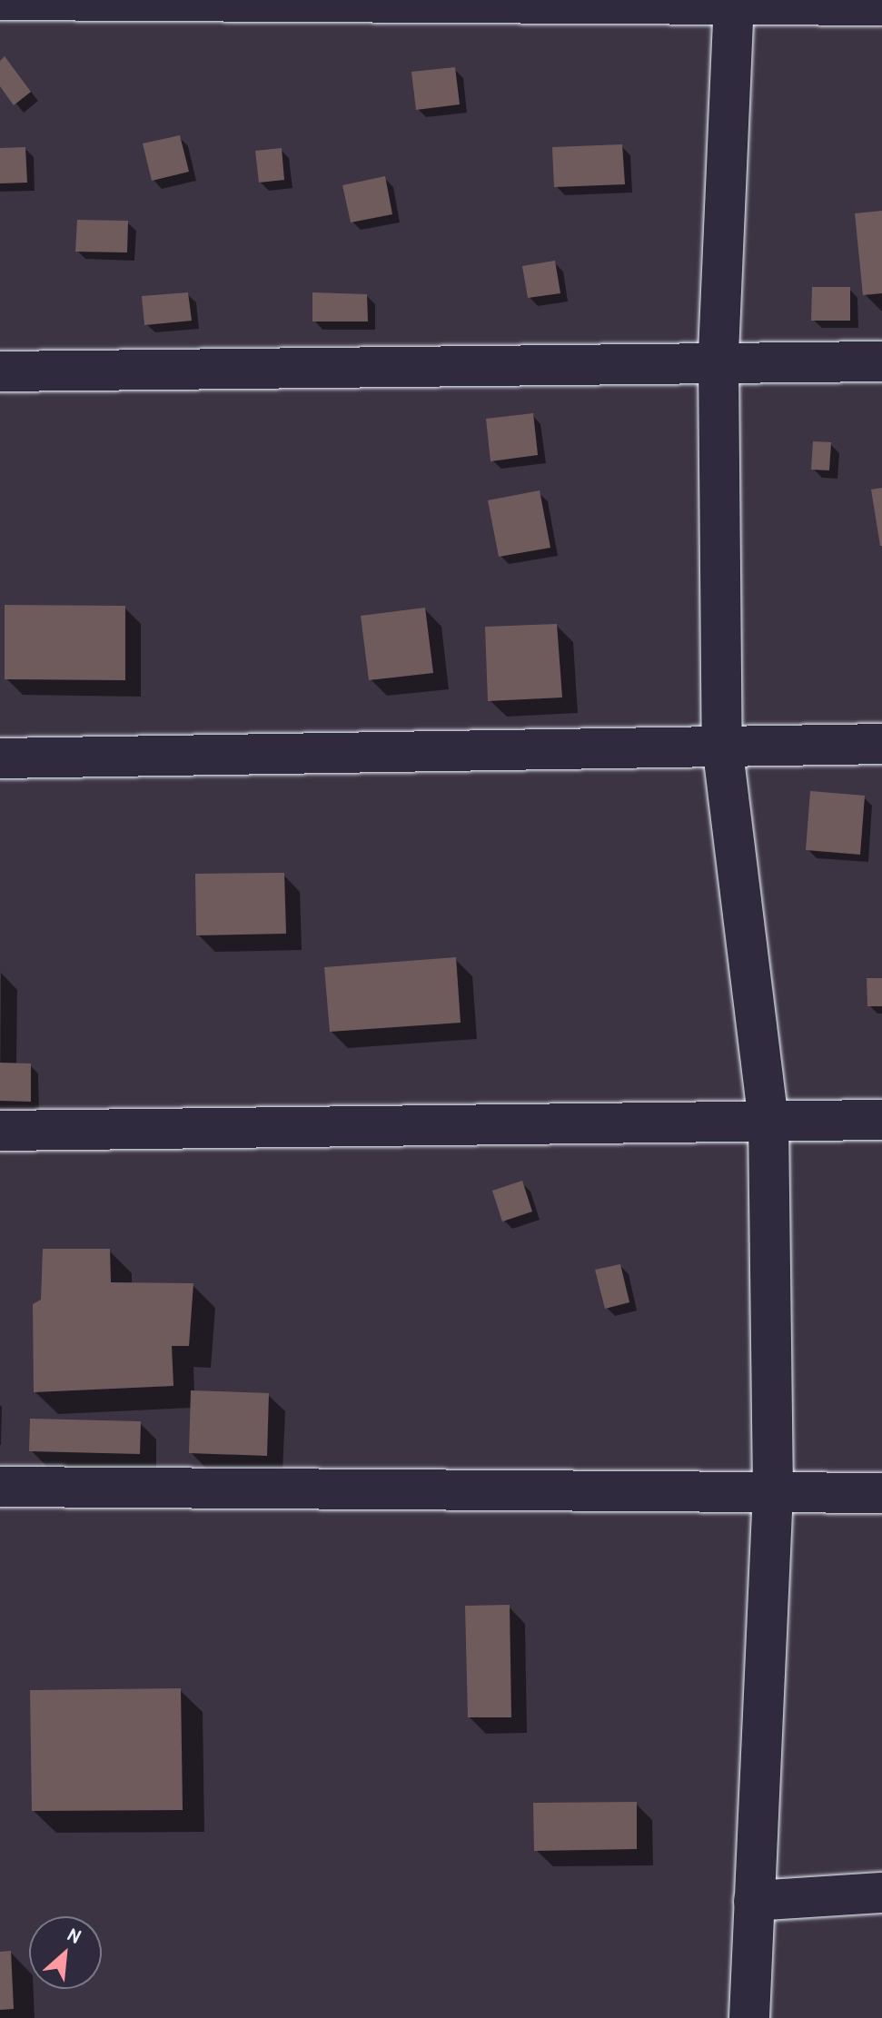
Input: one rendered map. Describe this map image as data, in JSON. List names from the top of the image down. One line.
{"north":"top right"}
